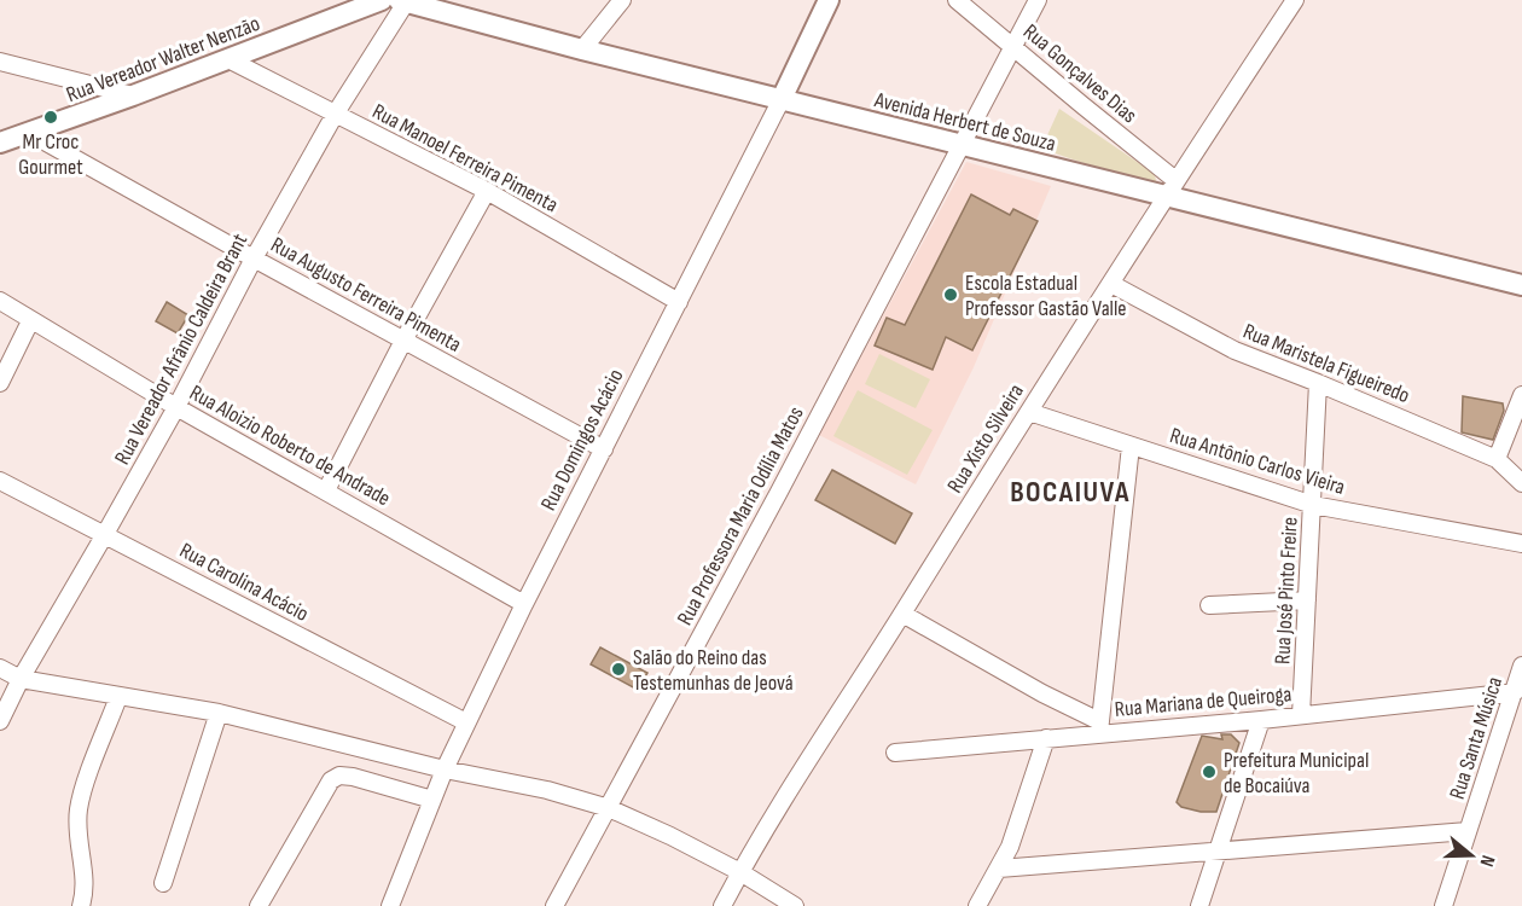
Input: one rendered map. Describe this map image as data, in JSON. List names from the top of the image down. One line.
{"streets":{"street":["Rua Vereador Walter Nenzão","Rua Gonçalves Dias","Avenida Herbert de Souza","Rua Manoel Ferreira Pimenta","Rua Augusto Ferreira Pimenta","Rua Vereador Afrânio Caldeira Brant","Rua Maristela Figueiredo","Rua Xisto Silveira","Rua Domingos Acácio","Rua Aloizio Roberto de Andrade","Rua Antônio Carlos Vieira","Rua Professora Maria Odília Matos","Rua Carolina Acácio","Rua José Pinto Freire","Rua Mariana de Queiroga","Rua Santa Música"]},"crossings":[["Rua Vereador Walter Nenzão","Rua Manoel Ferreira Pimenta"],["Rua Vereador Walter Nenzão","Rua Augusto Ferreira Pimenta"],["Rua Gonçalves Dias","Rua Xisto Silveira"],["Rua Gonçalves Dias","Rua Professora Maria Odília Matos"],["Avenida Herbert de Souza","Rua Vereador Afrânio Caldeira Brant"],["Avenida Herbert de Souza","Rua Xisto Silveira"],["Avenida Herbert de Souza","Rua Domingos Acácio"],["Avenida Herbert de Souza","Rua Professora Maria Odília Matos"],["Rua Manoel Ferreira Pimenta","Rua Vereador Afrânio Caldeira Brant"],["Rua Manoel Ferreira Pimenta","Rua Domingos Acácio"],["Rua Augusto Ferreira Pimenta","Rua Vereador Afrânio Caldeira Brant"],["Rua Augusto Ferreira Pimenta","Rua Domingos Acácio"],["Rua Vereador Afrânio Caldeira Brant","Rua Aloizio Roberto de Andrade"],["Rua Vereador Afrânio Caldeira Brant","Rua Carolina Acácio"],["Rua Maristela Figueiredo","Rua Xisto Silveira"],["Rua Maristela Figueiredo","Rua José Pinto Freire"],["Rua Xisto Silveira","Rua Antônio Carlos Vieira"],["Rua Domingos Acácio","Rua Aloizio Roberto de Andrade"],["Rua Domingos Acácio","Rua Carolina Acácio"],["Rua Antônio Carlos Vieira","Rua José Pinto Freire"],["Rua José Pinto Freire","Rua Mariana de Queiroga"],["Rua Mariana de Queiroga","Rua Santa Música"]],"districts":["BOCAIUVA"],"places":["Mr Croc Gourmet","Escola Estadual Professor Gastão Valle","Salão do Reino das Testemunhas de Jeová","Prefeitura Municipal de Bocaiúva"],"north":"right"}
